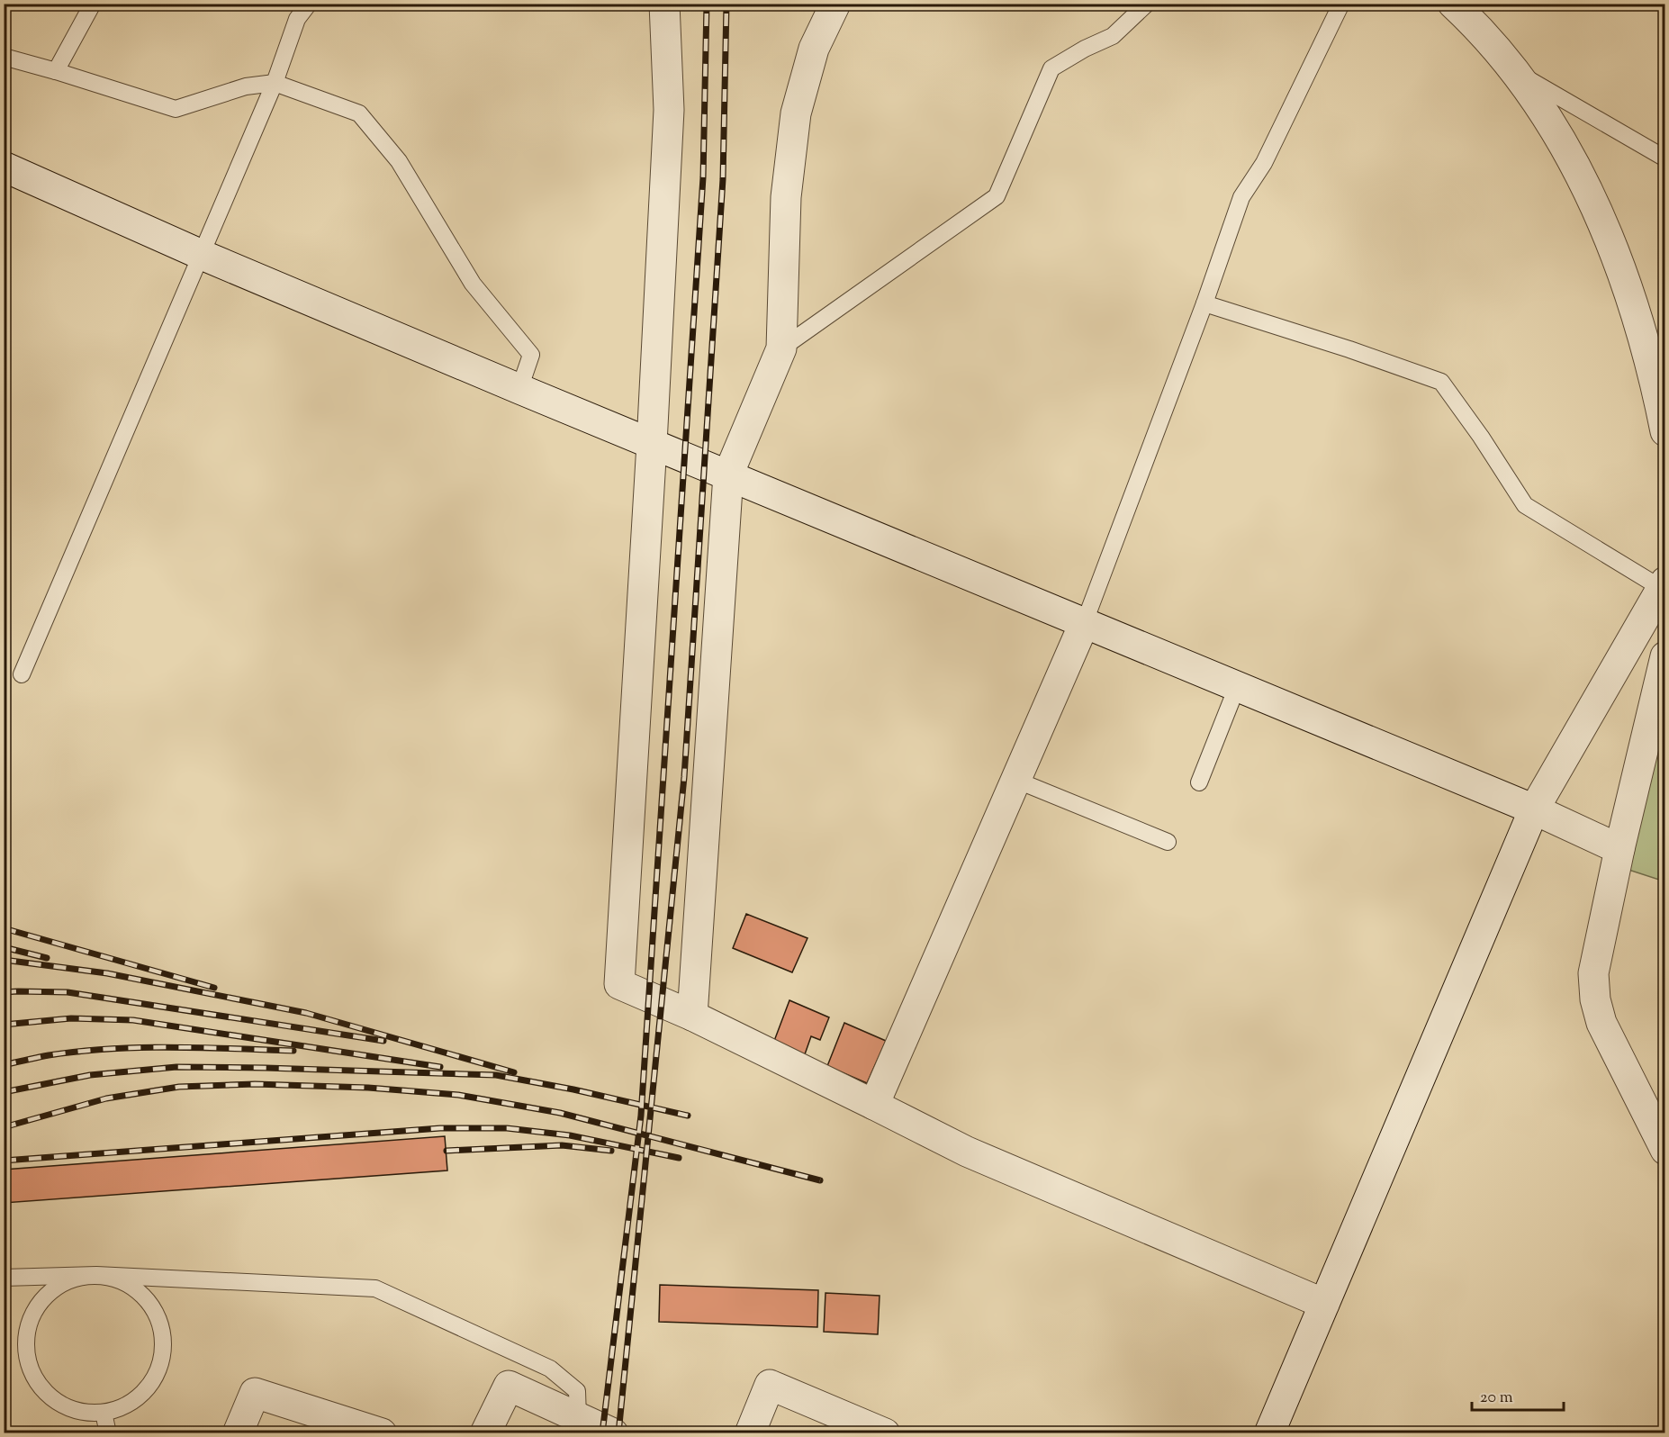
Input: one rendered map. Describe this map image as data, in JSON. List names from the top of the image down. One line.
{"scale_bar":"20 m"}
